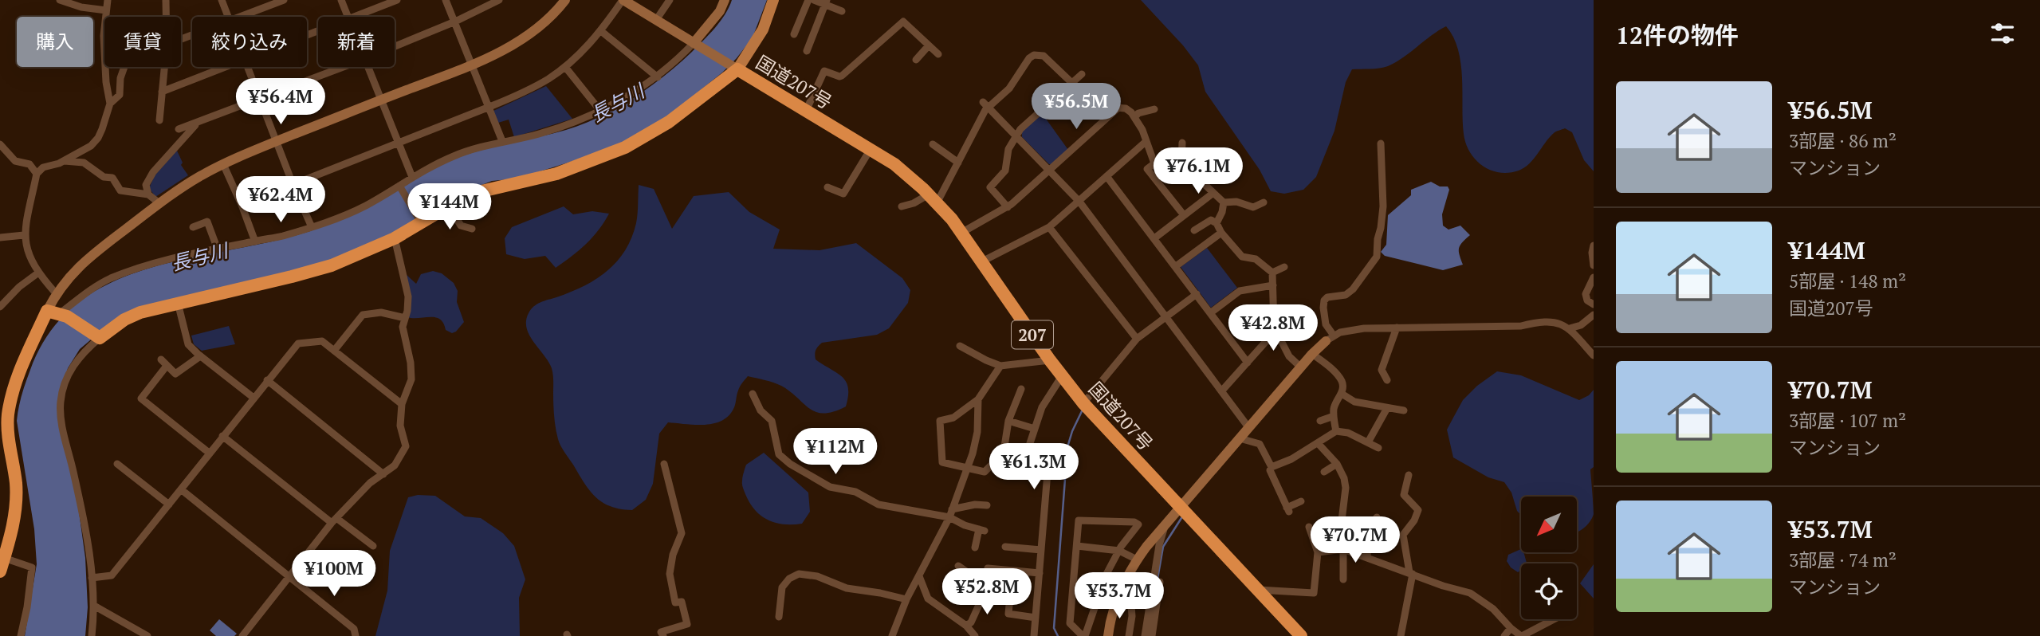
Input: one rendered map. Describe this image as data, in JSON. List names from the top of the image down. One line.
{"streets":{"highway":["国道207号","207"]},"water":["長与川"],"north":"bottom left","page":{"heading":"12件の物件","chip":["購入","賃貸","絞り込み","新着"],"list":[{"name":"¥56.5M","note":"3部屋 · 86 m² · マンション"},{"name":"¥144M","note":"5部屋 · 148 m² · 国道207号"},{"name":"¥70.7M","note":"3部屋 · 107 m² · マンション"},{"name":"¥53.7M","note":"3部屋 · 74 m² · マンション"}],"price":["¥56.4M","¥56.5M","¥76.1M","¥62.4M","¥144M","¥42.8M","¥112M","¥61.3M","¥70.7M","¥100M","¥52.8M","¥53.7M"]}}
